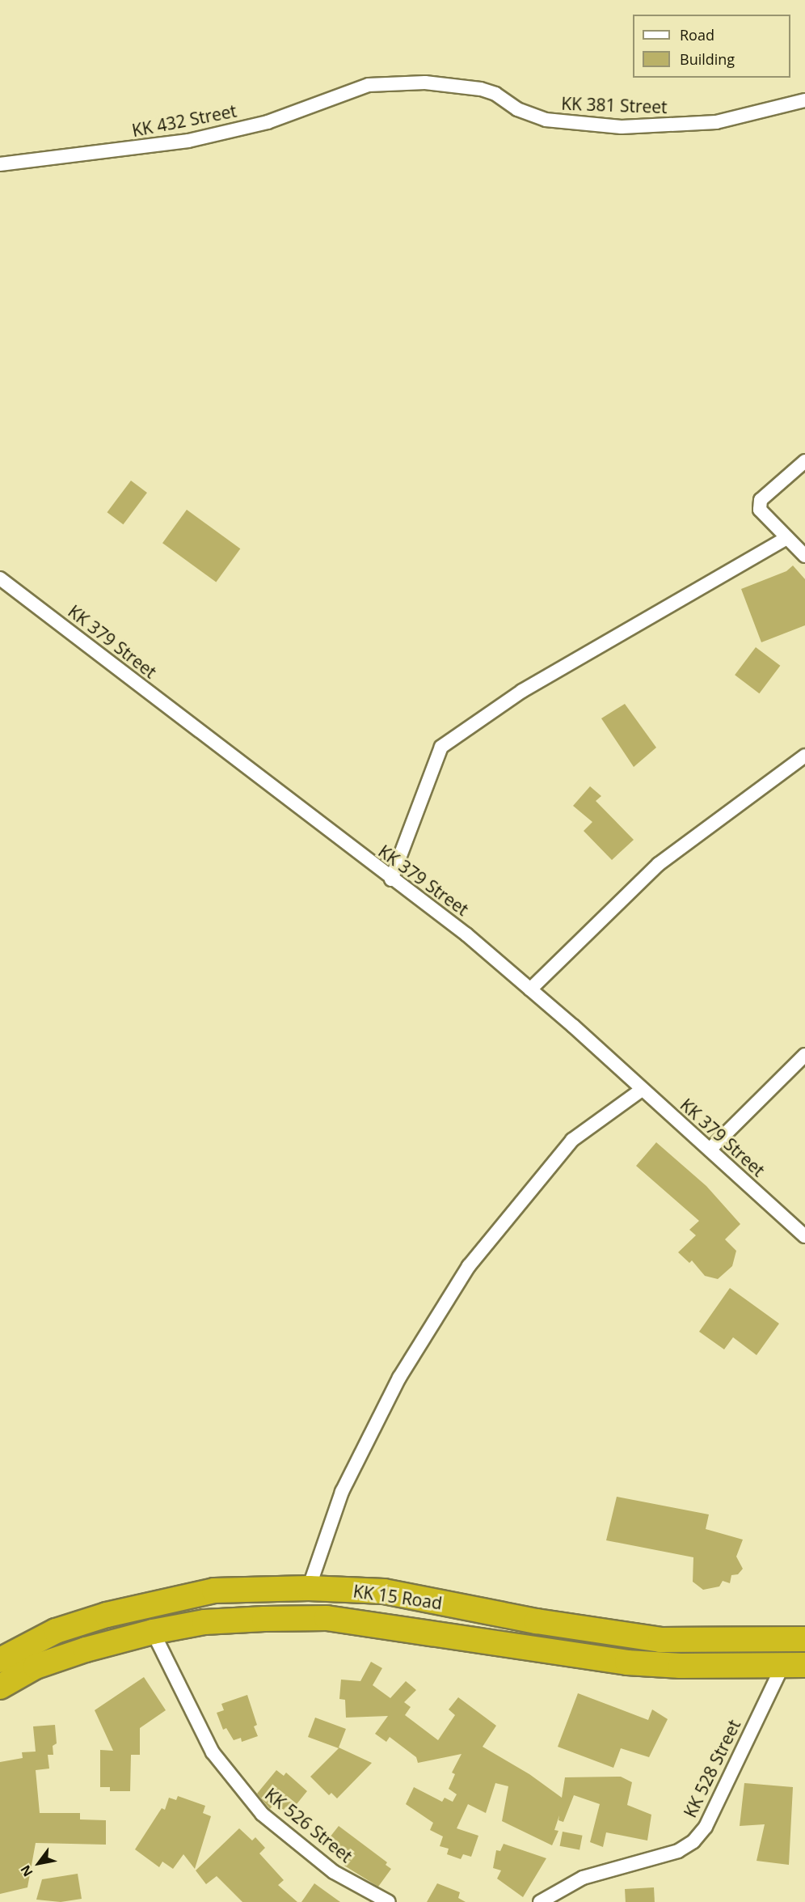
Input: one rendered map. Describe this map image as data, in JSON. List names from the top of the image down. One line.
{"streets":{"highway":["KK 15 Road"],"street":["KK 381 Street","KK 432 Street","KK 379 Street","KK 528 Street","KK 526 Street"]},"crossings":[["KK 381 Street","KK 432 Street"],["KK 15 Road","KK 528 Street"],["KK 15 Road","KK 526 Street"]],"legend":["Road","Building"],"north":"bottom left"}
